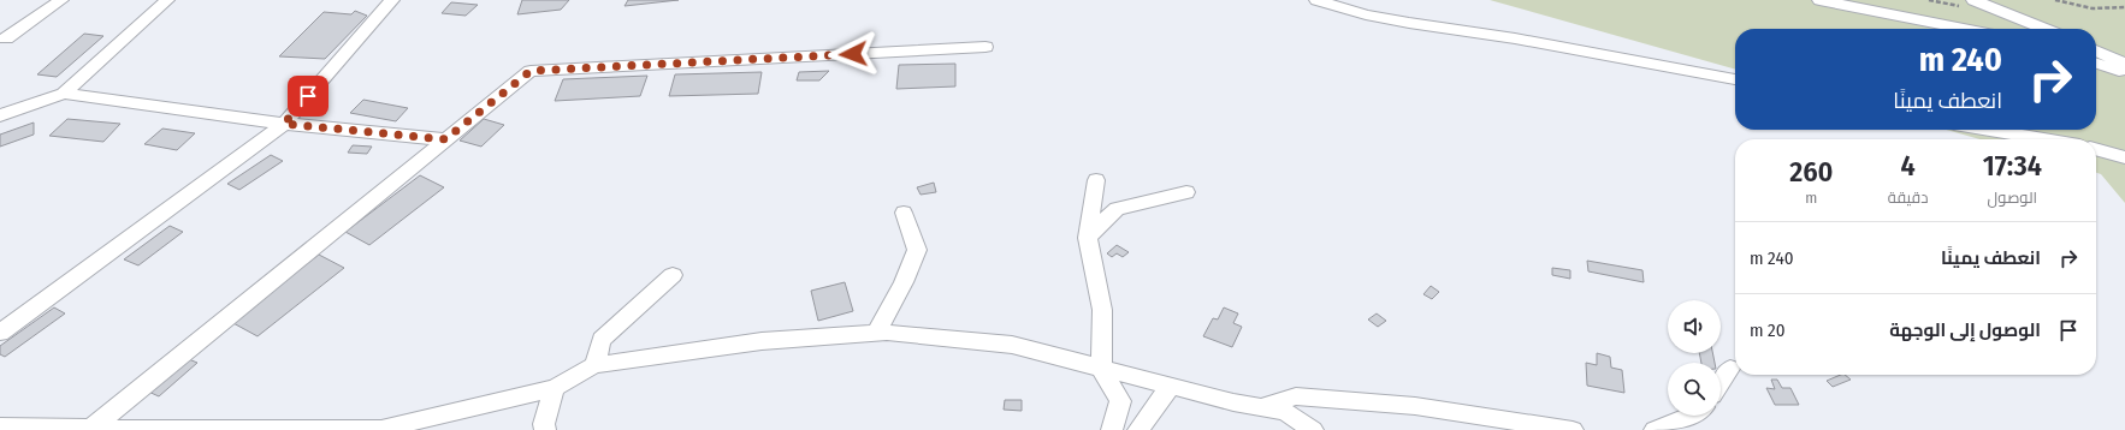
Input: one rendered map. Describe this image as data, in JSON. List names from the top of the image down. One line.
{"page":{"turn":["240 m","انعطف يمينًا"],"eta":["17:34","الوصول","4","دقيقة","260","m"],"list":[{"name":"انعطف يمينًا","value":"240 m"},{"name":"الوصول إلى الوجهة","value":"20 m"}]}}
